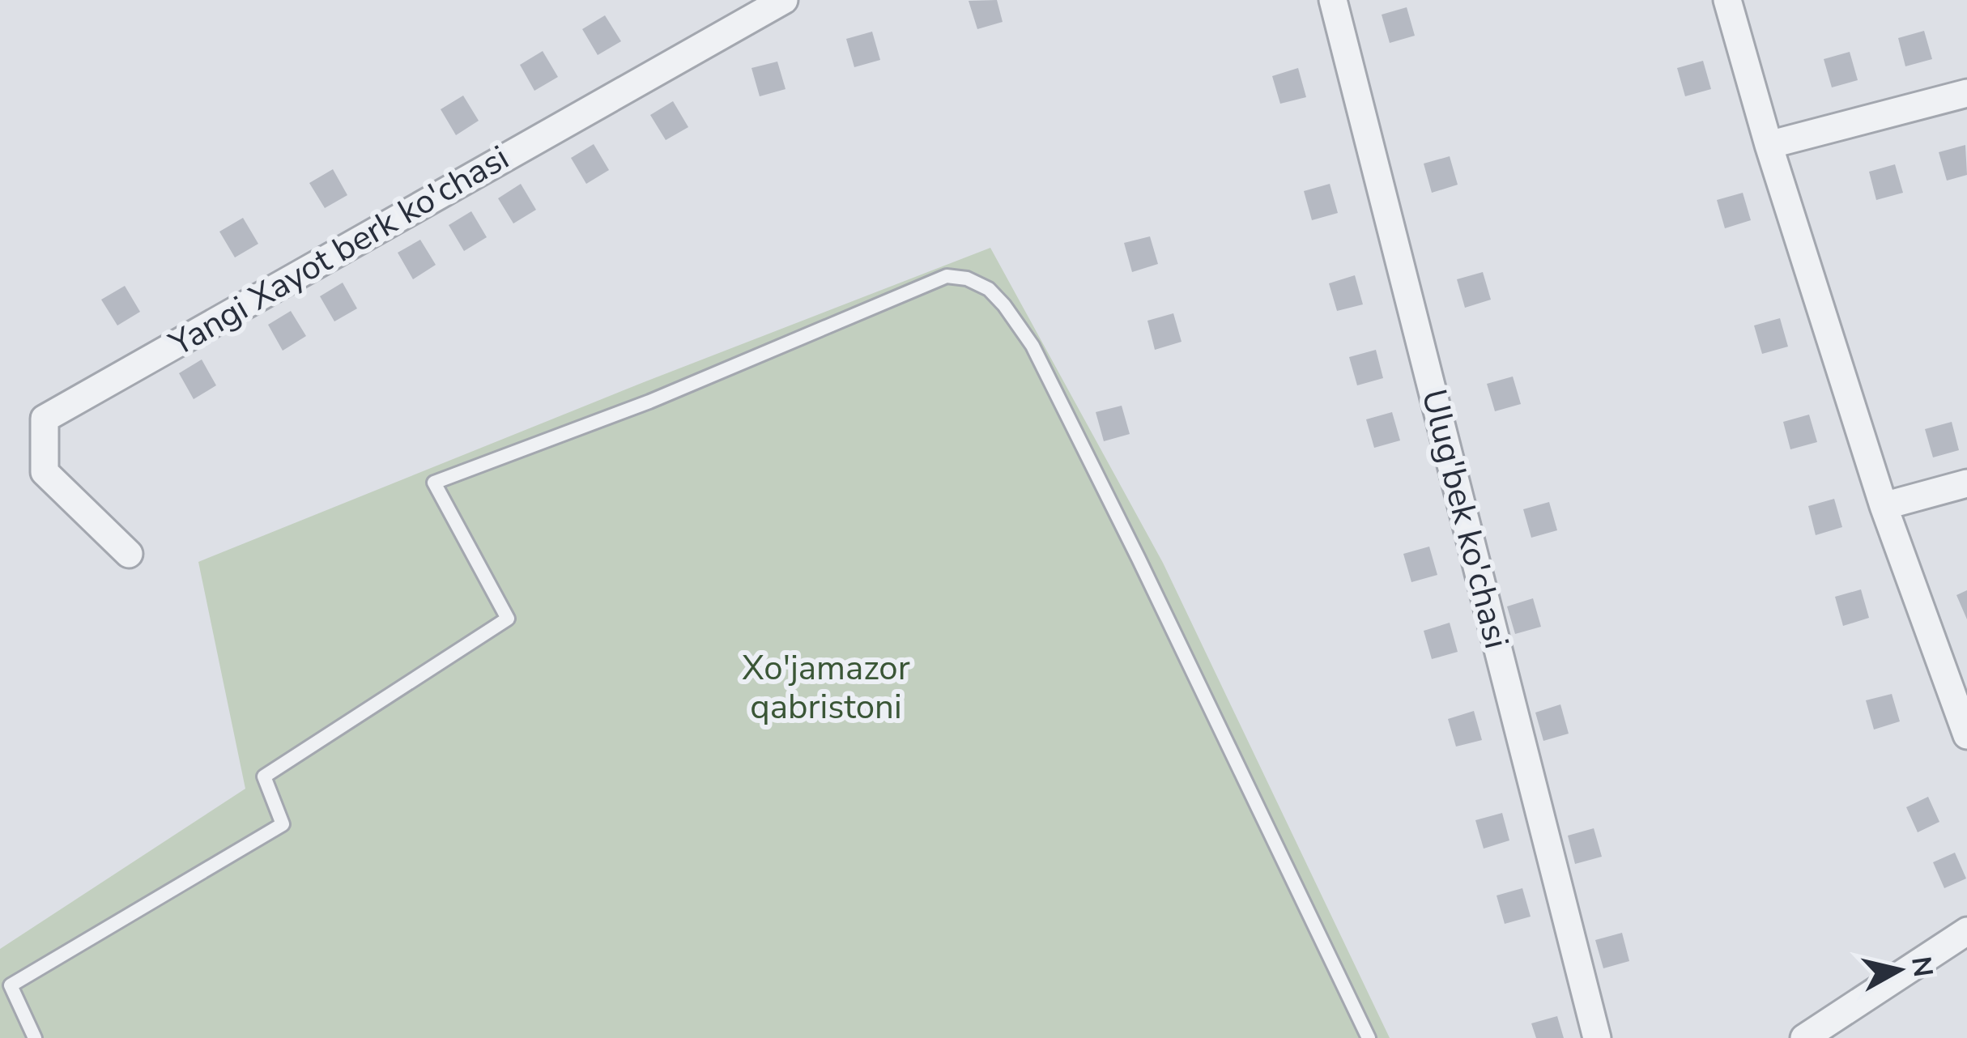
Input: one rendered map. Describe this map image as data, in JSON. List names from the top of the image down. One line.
{"streets":{"street":["Yangi Xayot berk ko'chasi","Ulug'bek ko'chasi"]},"parks":["Xo'jamazor qabristoni"],"north":"right"}
